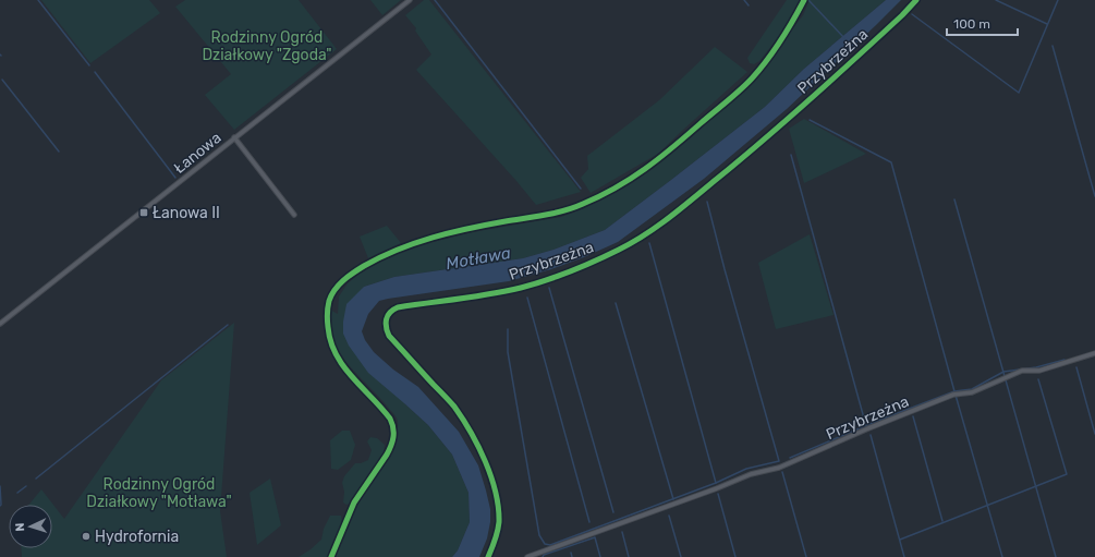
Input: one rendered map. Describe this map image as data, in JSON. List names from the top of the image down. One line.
{"streets":{"street":["Przybrzeżna","Łanowa"]},"water":["Motława"],"parks":["Rodzinny Ogród Działkowy \"Zgoda\"","Rodzinny Ogród Działkowy \"Motława\""],"places":{"transit":["Łanowa II"],"other":["Hydrofornia"]},"scale_bar":"100 m","north":"left"}
